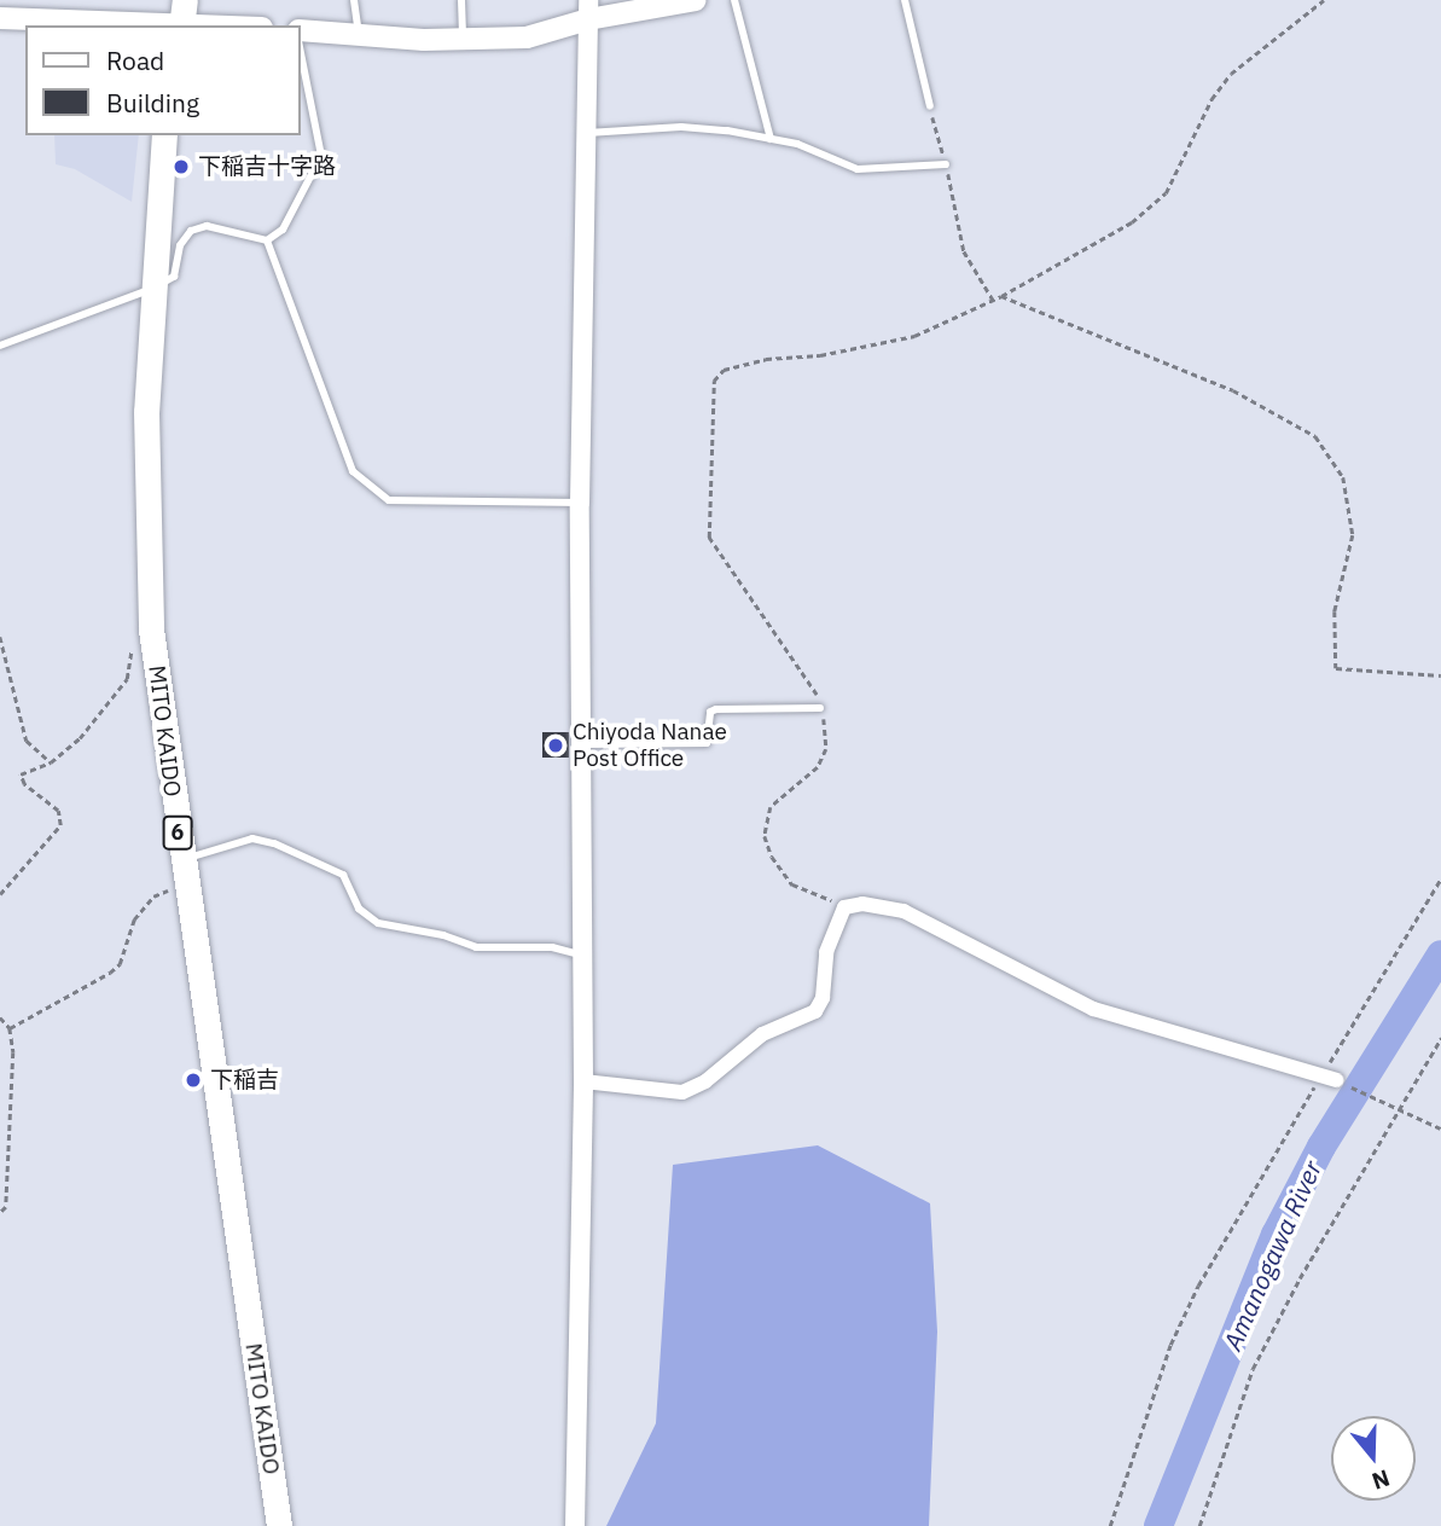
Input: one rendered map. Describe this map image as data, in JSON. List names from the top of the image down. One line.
{"streets":{"highway":["MITO KAIDO","6"]},"water":["Amanogawa River"],"places":["下稲吉十字路","Chiyoda Nanae Post Office","下稲吉"],"legend":["Road","Building"],"north":"bottom"}
